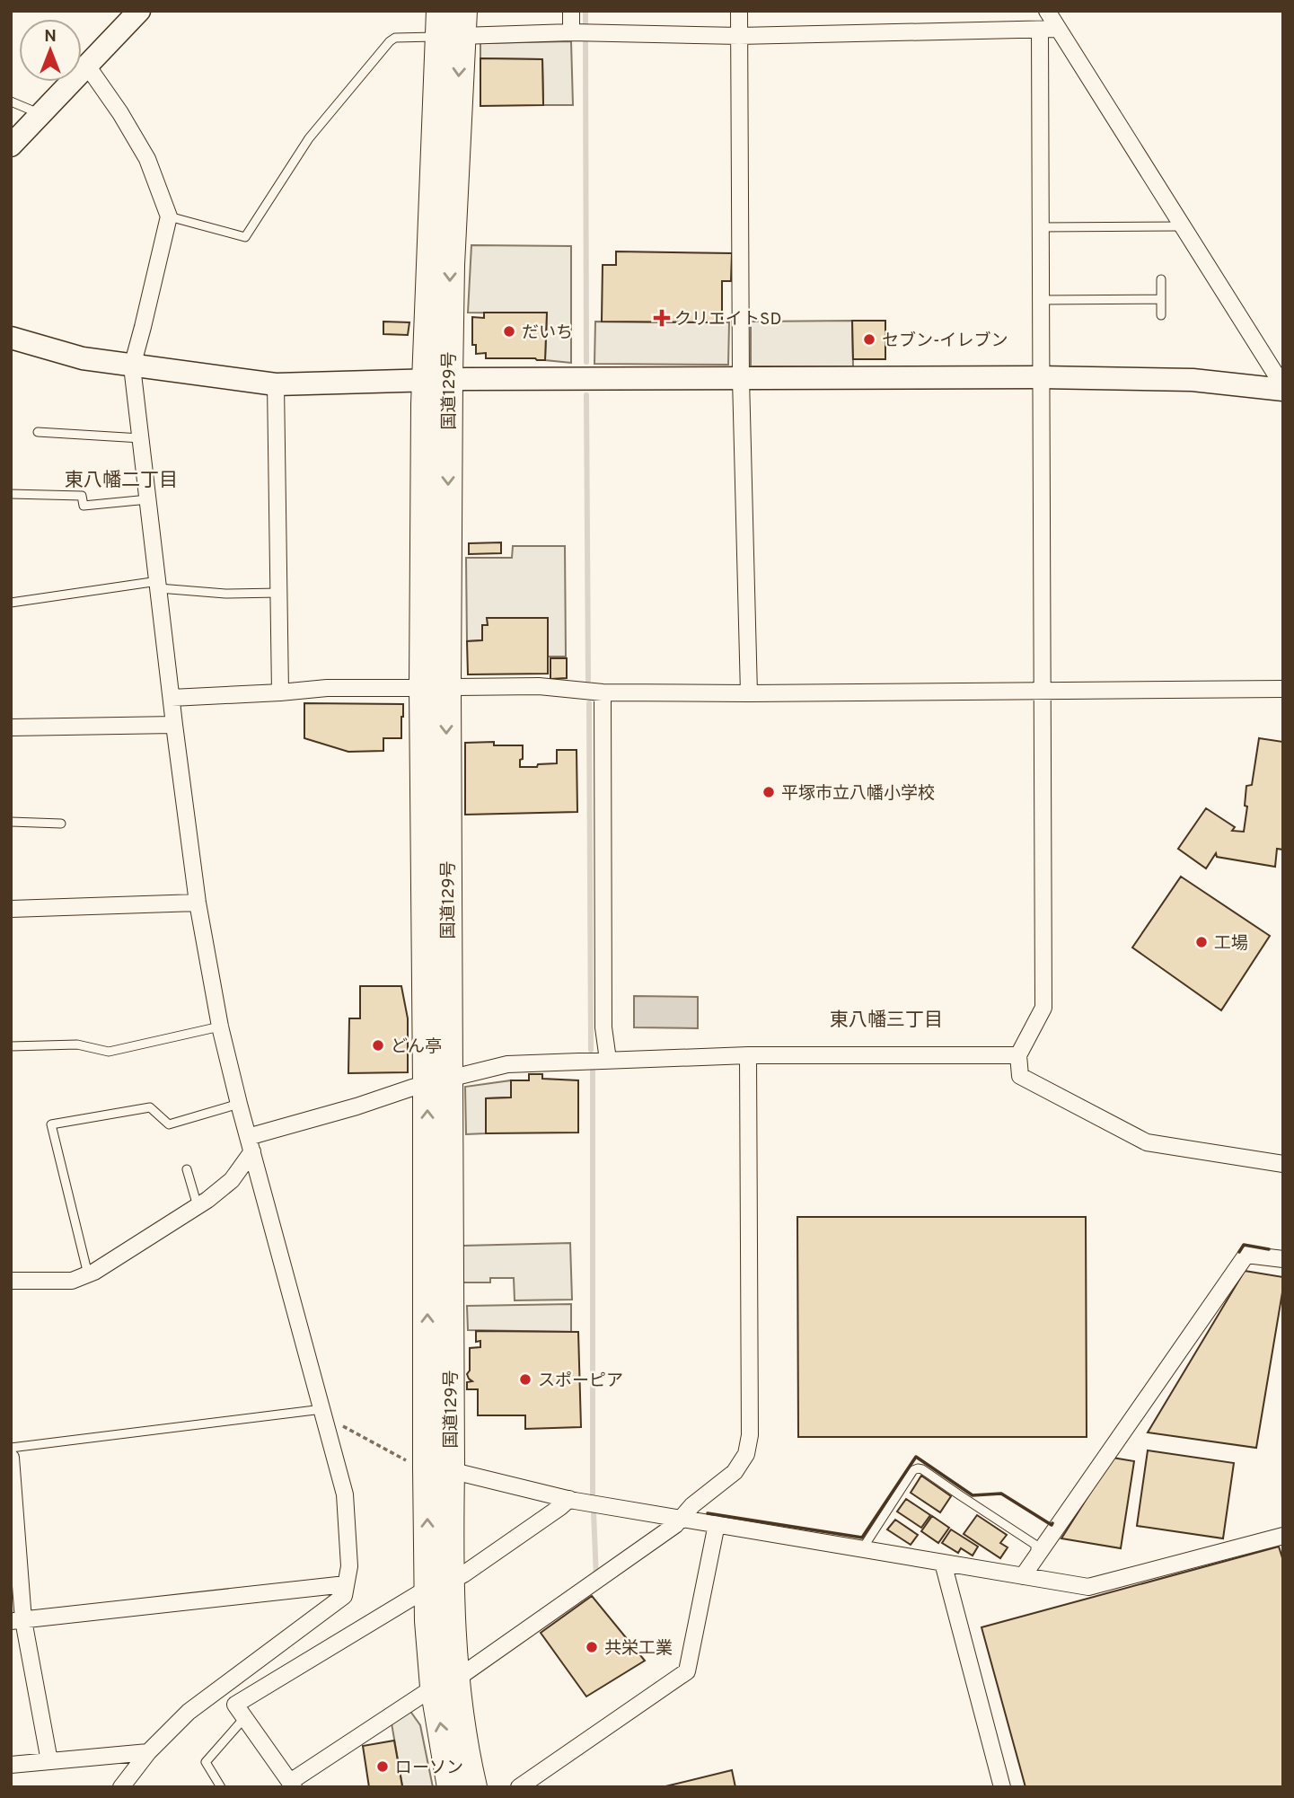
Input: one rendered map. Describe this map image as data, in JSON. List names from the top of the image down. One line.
{"streets":{"highway":["国道129号"]},"districts":["東八幡二丁目","東八幡三丁目"],"places":{"health":["クリエイトSD"],"other":["だいち","セブン-イレブン","平塚市立八幡小学校","工場","どん亭","スポーピア","共栄工業","ローソン"]},"north":"top"}
